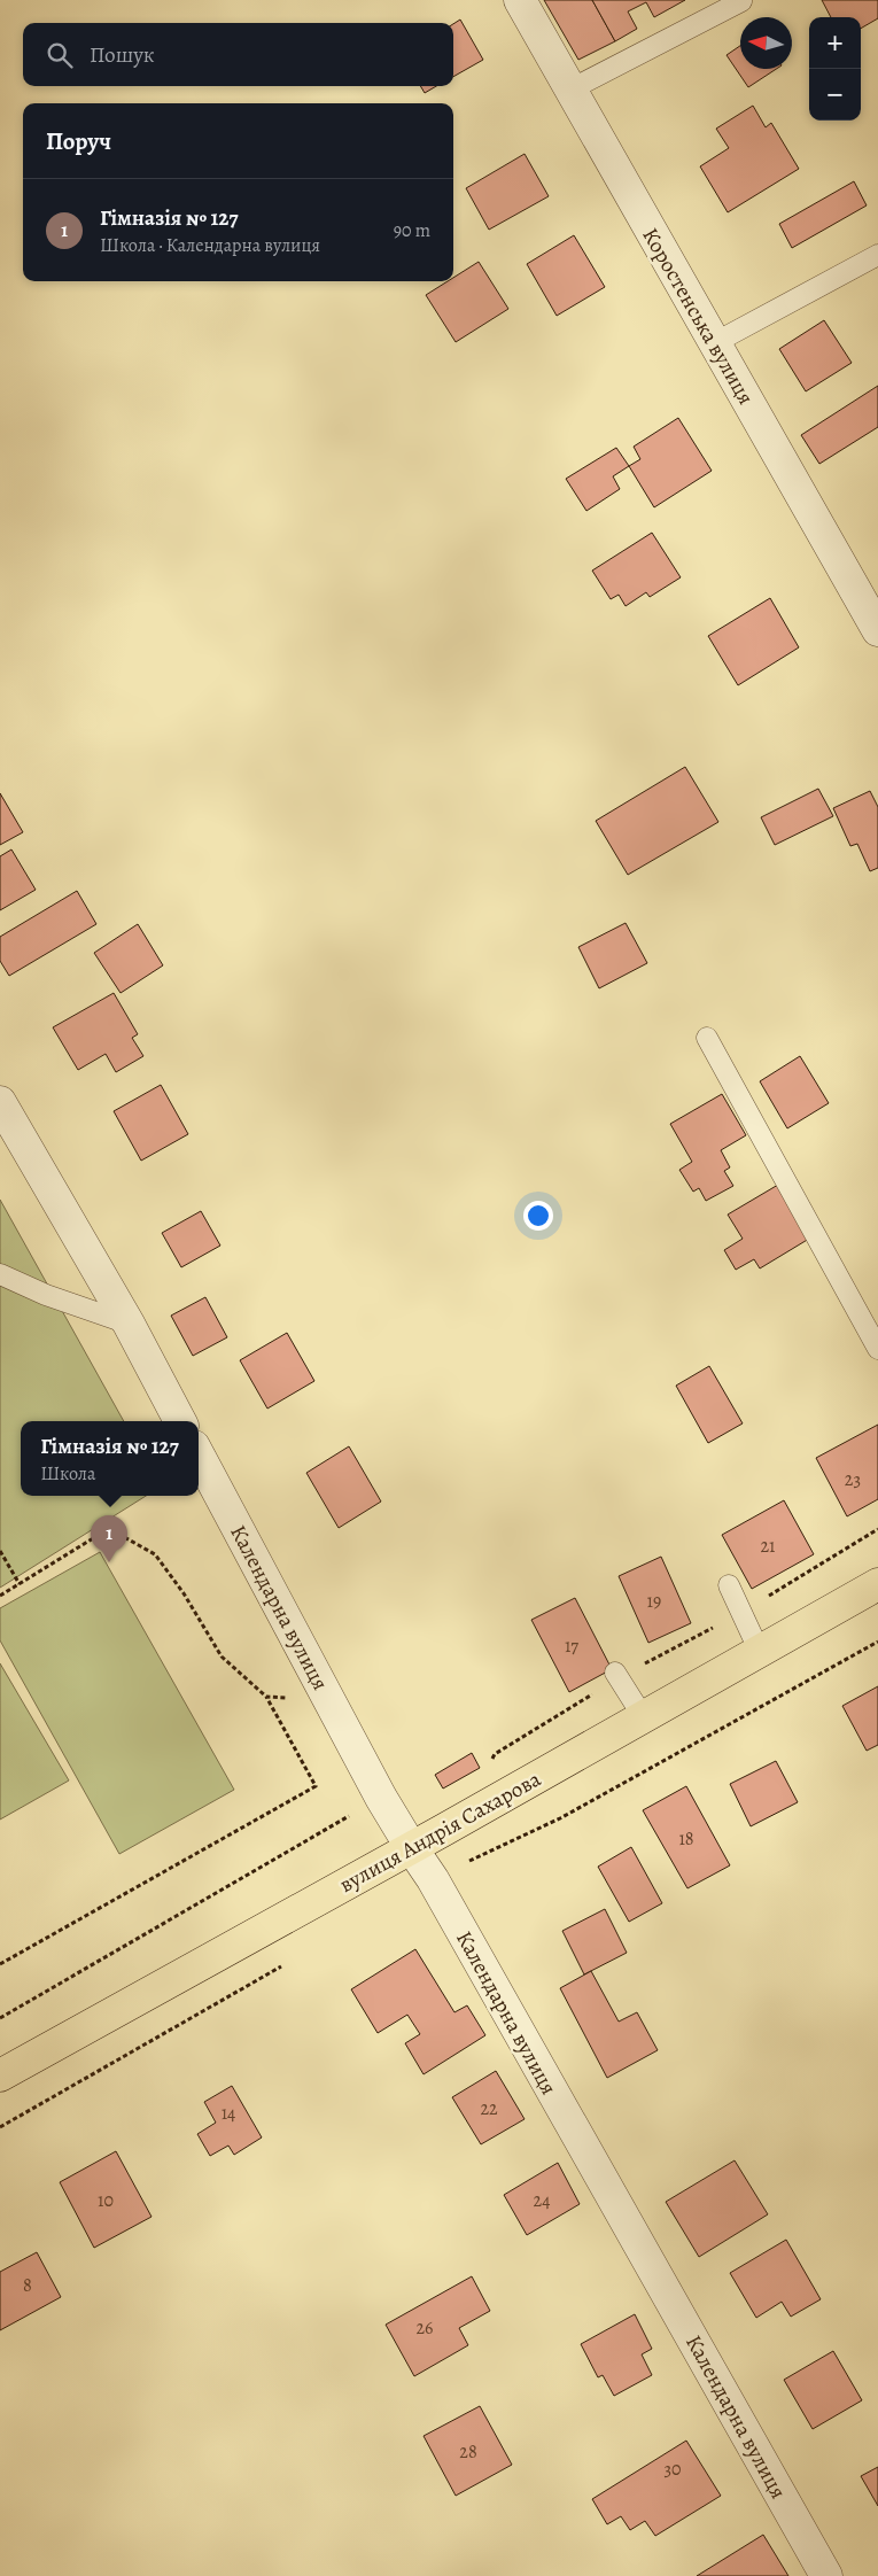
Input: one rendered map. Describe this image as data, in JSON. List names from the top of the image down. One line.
{"streets":{"main road":["вулиця Андрія Сахарова"],"street":["Коростенська вулиця","Календарна вулиця"]},"crossings":[["Календарна вулиця","вулиця Андрія Сахарова"]],"house_numbers":["23","21","19","17","18","22","14","10","24","8","26","28","30"],"north":"left","page":{"map_buttons":["+","−"],"search":"Пошук","heading":"Поруч","list":[{"mark":"1","name":"Гімназія № 127","note":"Школа · Календарна вулиця","value":"90 m"}],"popup":["Гімназія № 127","Школа"],"pins":"1"}}
